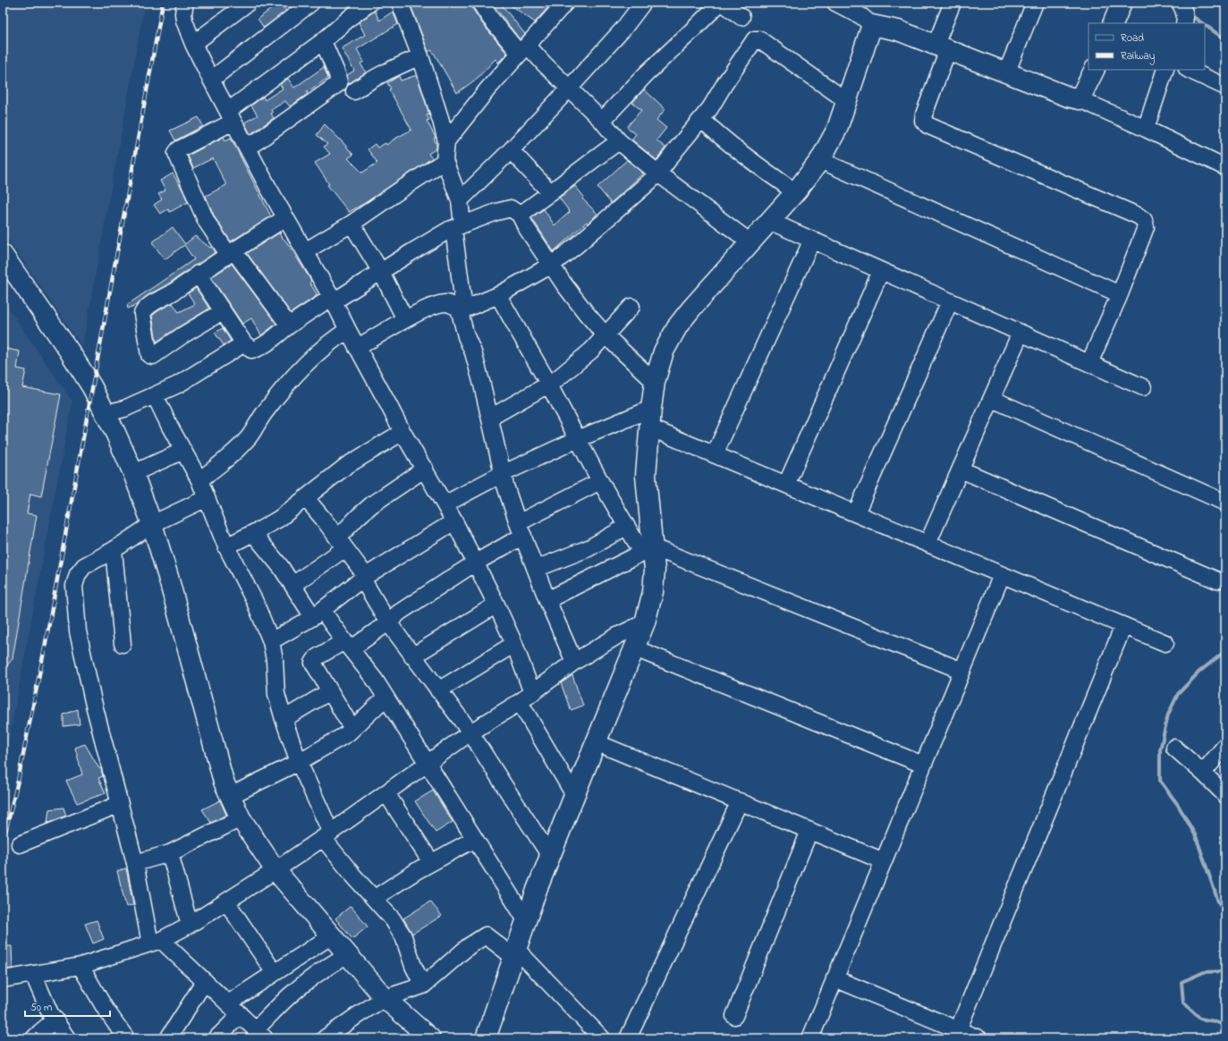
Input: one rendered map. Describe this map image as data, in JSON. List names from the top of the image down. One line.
{"legend":["Road","Railway"],"scale_bar":"50 m"}
